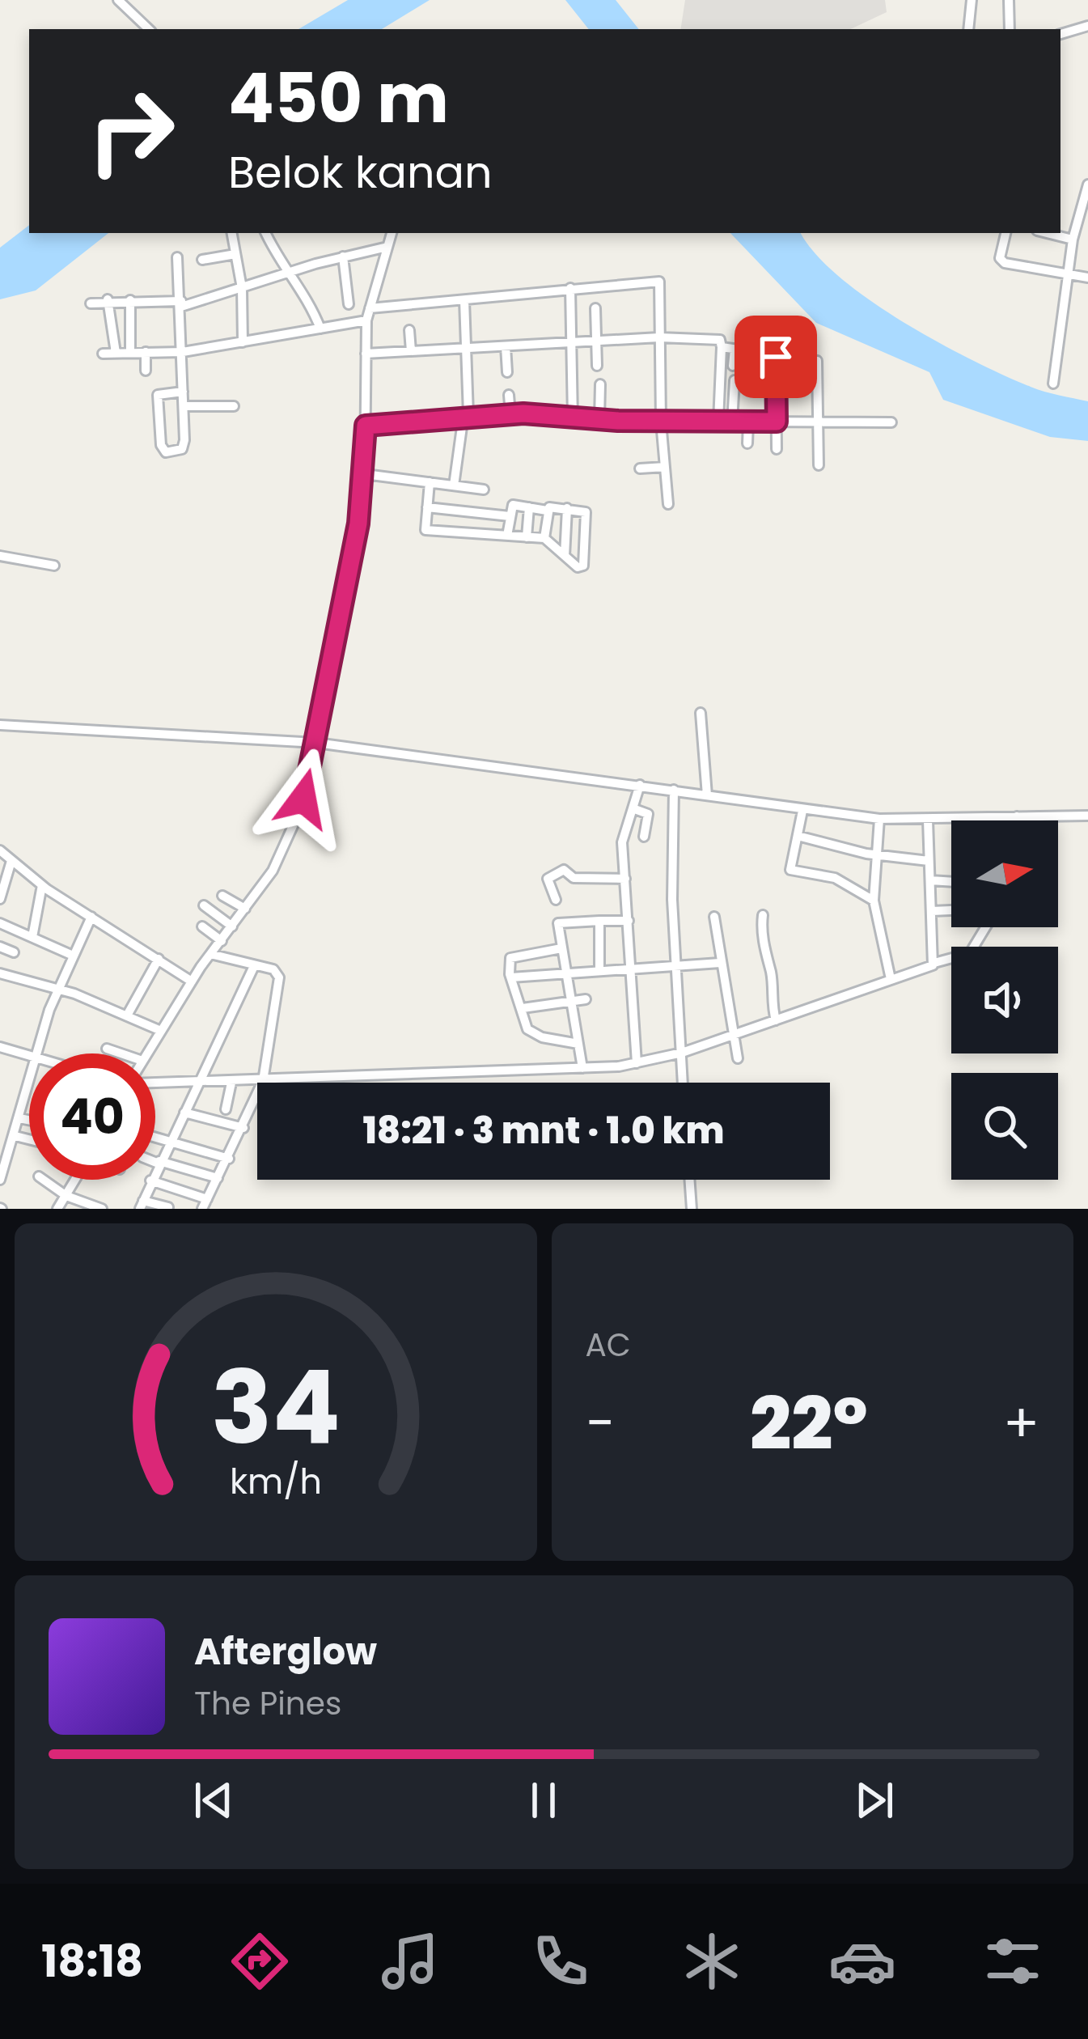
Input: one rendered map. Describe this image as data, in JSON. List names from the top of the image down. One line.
{"north":"right","page":{"turn":["450 m","Belok kanan"],"limit":"40","trip":"18:21 · 3 mnt · 1.0 km","tile":"AC","heat":["−","22°","+"],"song":["Afterglow","The Pines"],"tabs":"18:18","gauge":["34","km/h"]}}
